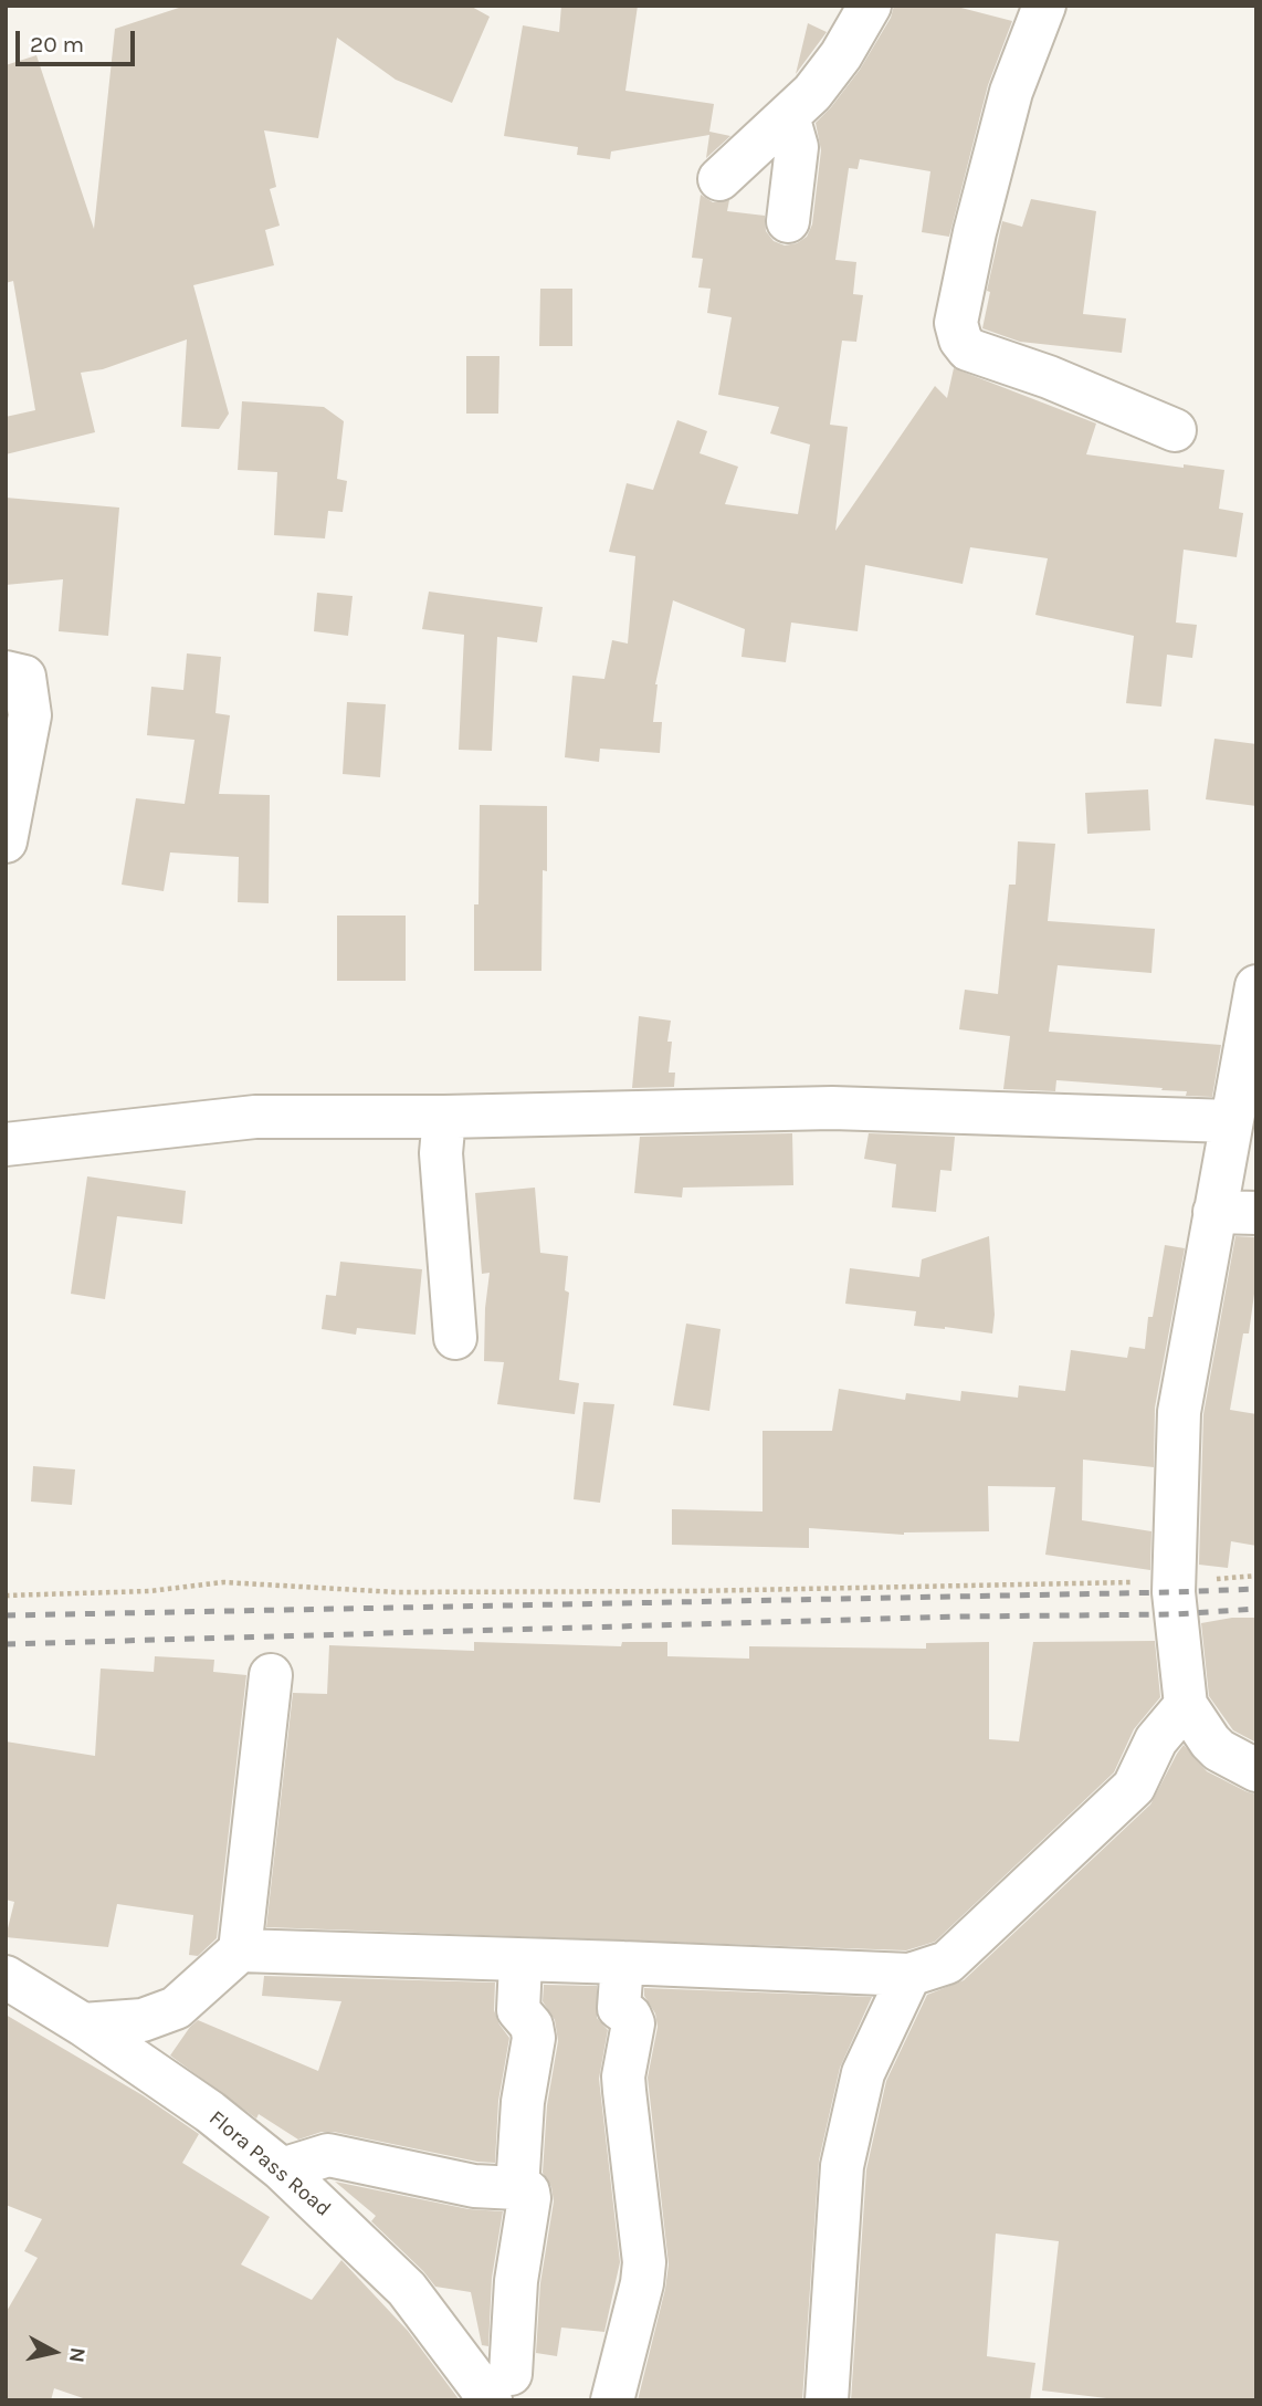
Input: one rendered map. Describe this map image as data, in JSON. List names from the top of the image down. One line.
{"streets":{"street":["Flora Pass Road"]},"scale_bar":"20 m","north":"right"}
